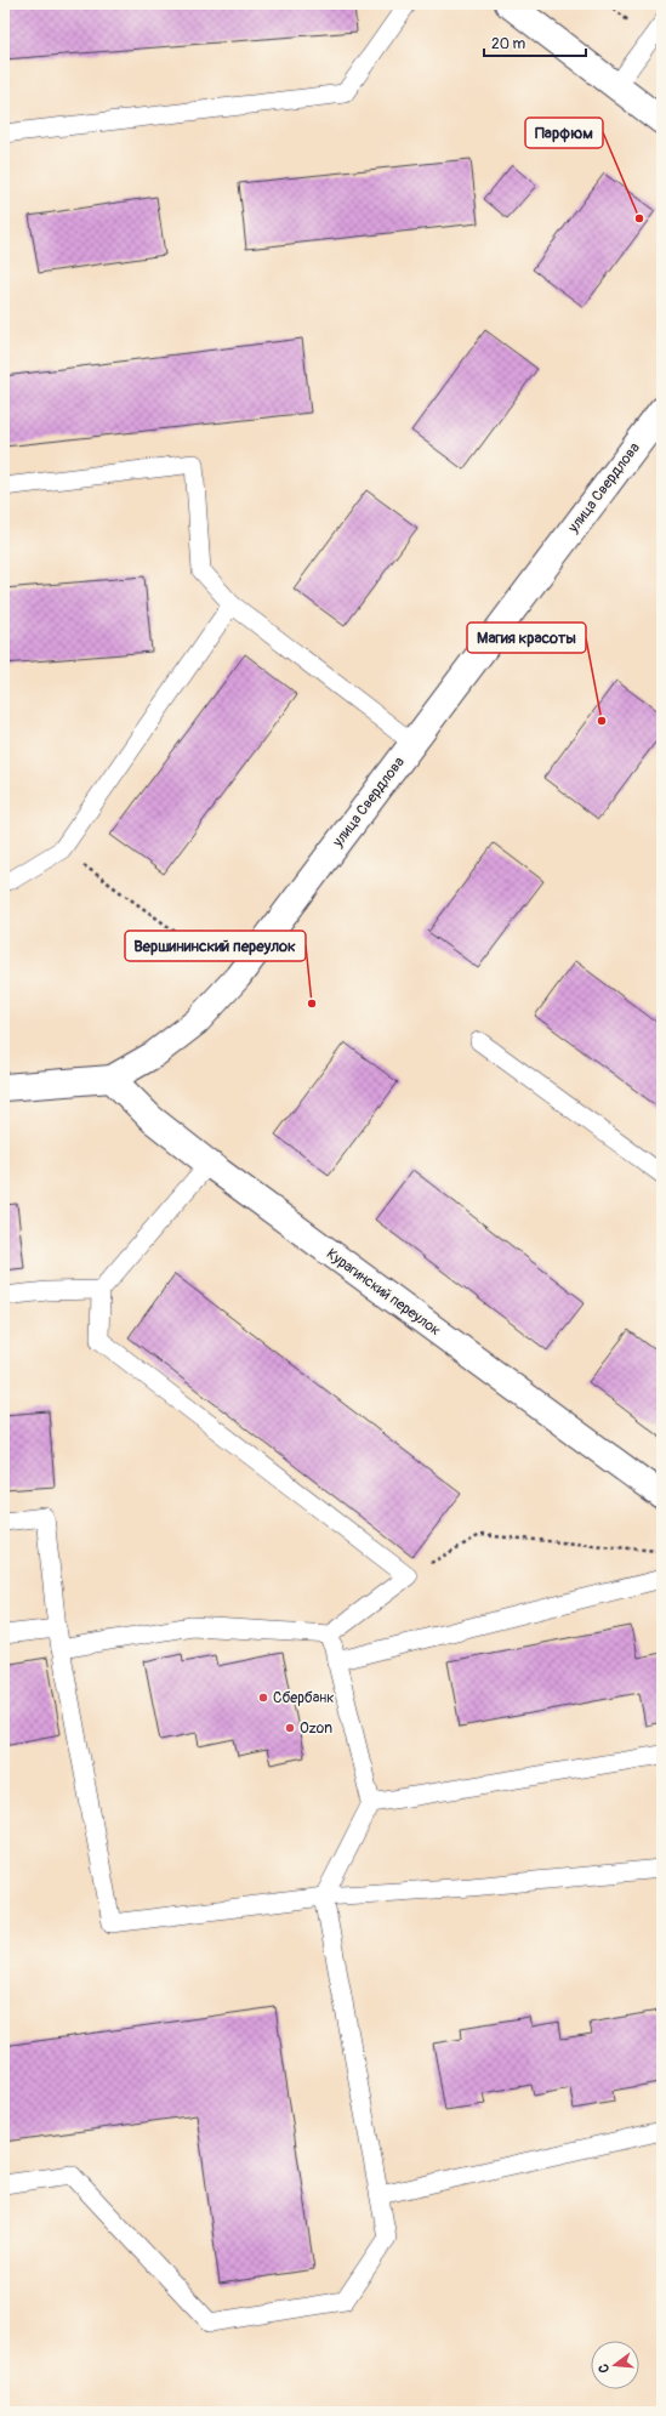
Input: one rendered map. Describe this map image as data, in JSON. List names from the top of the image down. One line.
{"streets":{"street":["улица Свердлова","Курагинский переулок"]},"crossings":[["улица Свердлова","Курагинский переулок"]],"places":["Парфюм","Магия красоты","Вершининский переулок","Сбербанк","Ozon"],"scale_bar":"20 m","north":"left"}
